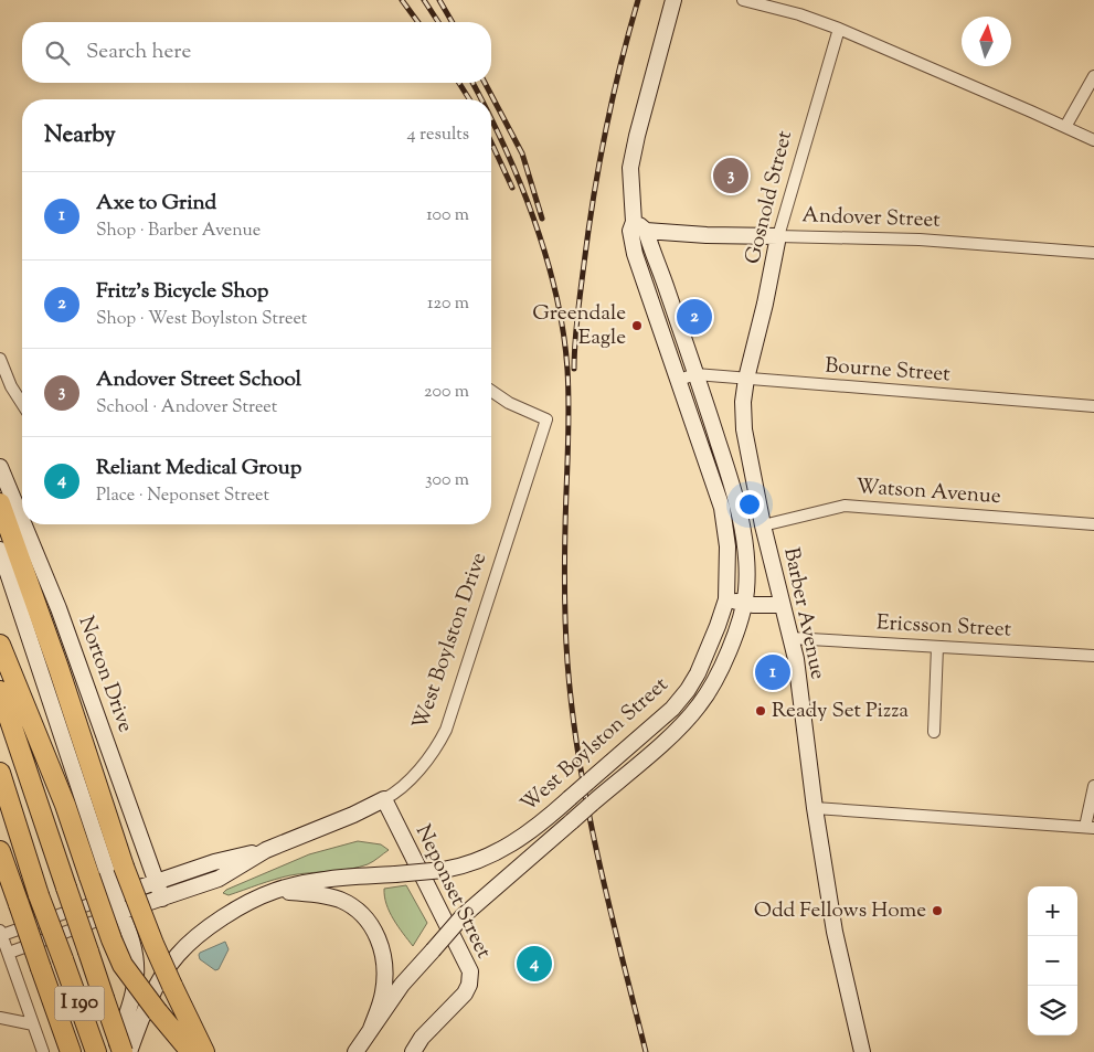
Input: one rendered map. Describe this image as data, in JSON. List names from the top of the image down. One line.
{"streets":{"highway":["I 190"],"main road":["Gosnold Street","Andover Street","Barber Avenue","West Boylston Drive","Norton Drive","West Boylston Street","Neponset Street"],"street":["Bourne Street","Watson Avenue","Ericsson Street"]},"crossings":[["Gosnold Street","Andover Street"],["Gosnold Street","Bourne Street"],["Gosnold Street","Barber Avenue"],["Andover Street","West Boylston Street"],["Bourne Street","Barber Avenue"],["Bourne Street","West Boylston Street"],["Watson Avenue","Barber Avenue"],["Barber Avenue","Ericsson Street"],["West Boylston Drive","Norton Drive"],["West Boylston Drive","Neponset Street"]],"places":["Greendale Eagle","Ready Set Pizza","Odd Fellows Home"],"north":"top","page":{"search":"Search here","heading":["Nearby","4 results"],"pins":["3","2","1","4"],"list":[{"mark":"1","name":"Axe to Grind","note":"Shop · Barber Avenue","value":"100 m"},{"mark":"2","name":"Fritz's Bicycle Shop","note":"Shop · West Boylston Street","value":"120 m"},{"mark":"3","name":"Andover Street School","note":"School · Andover Street","value":"200 m"},{"mark":"4","name":"Reliant Medical Group","note":"Place · Neponset Street","value":"300 m"}],"map_buttons":["+","−"]}}
